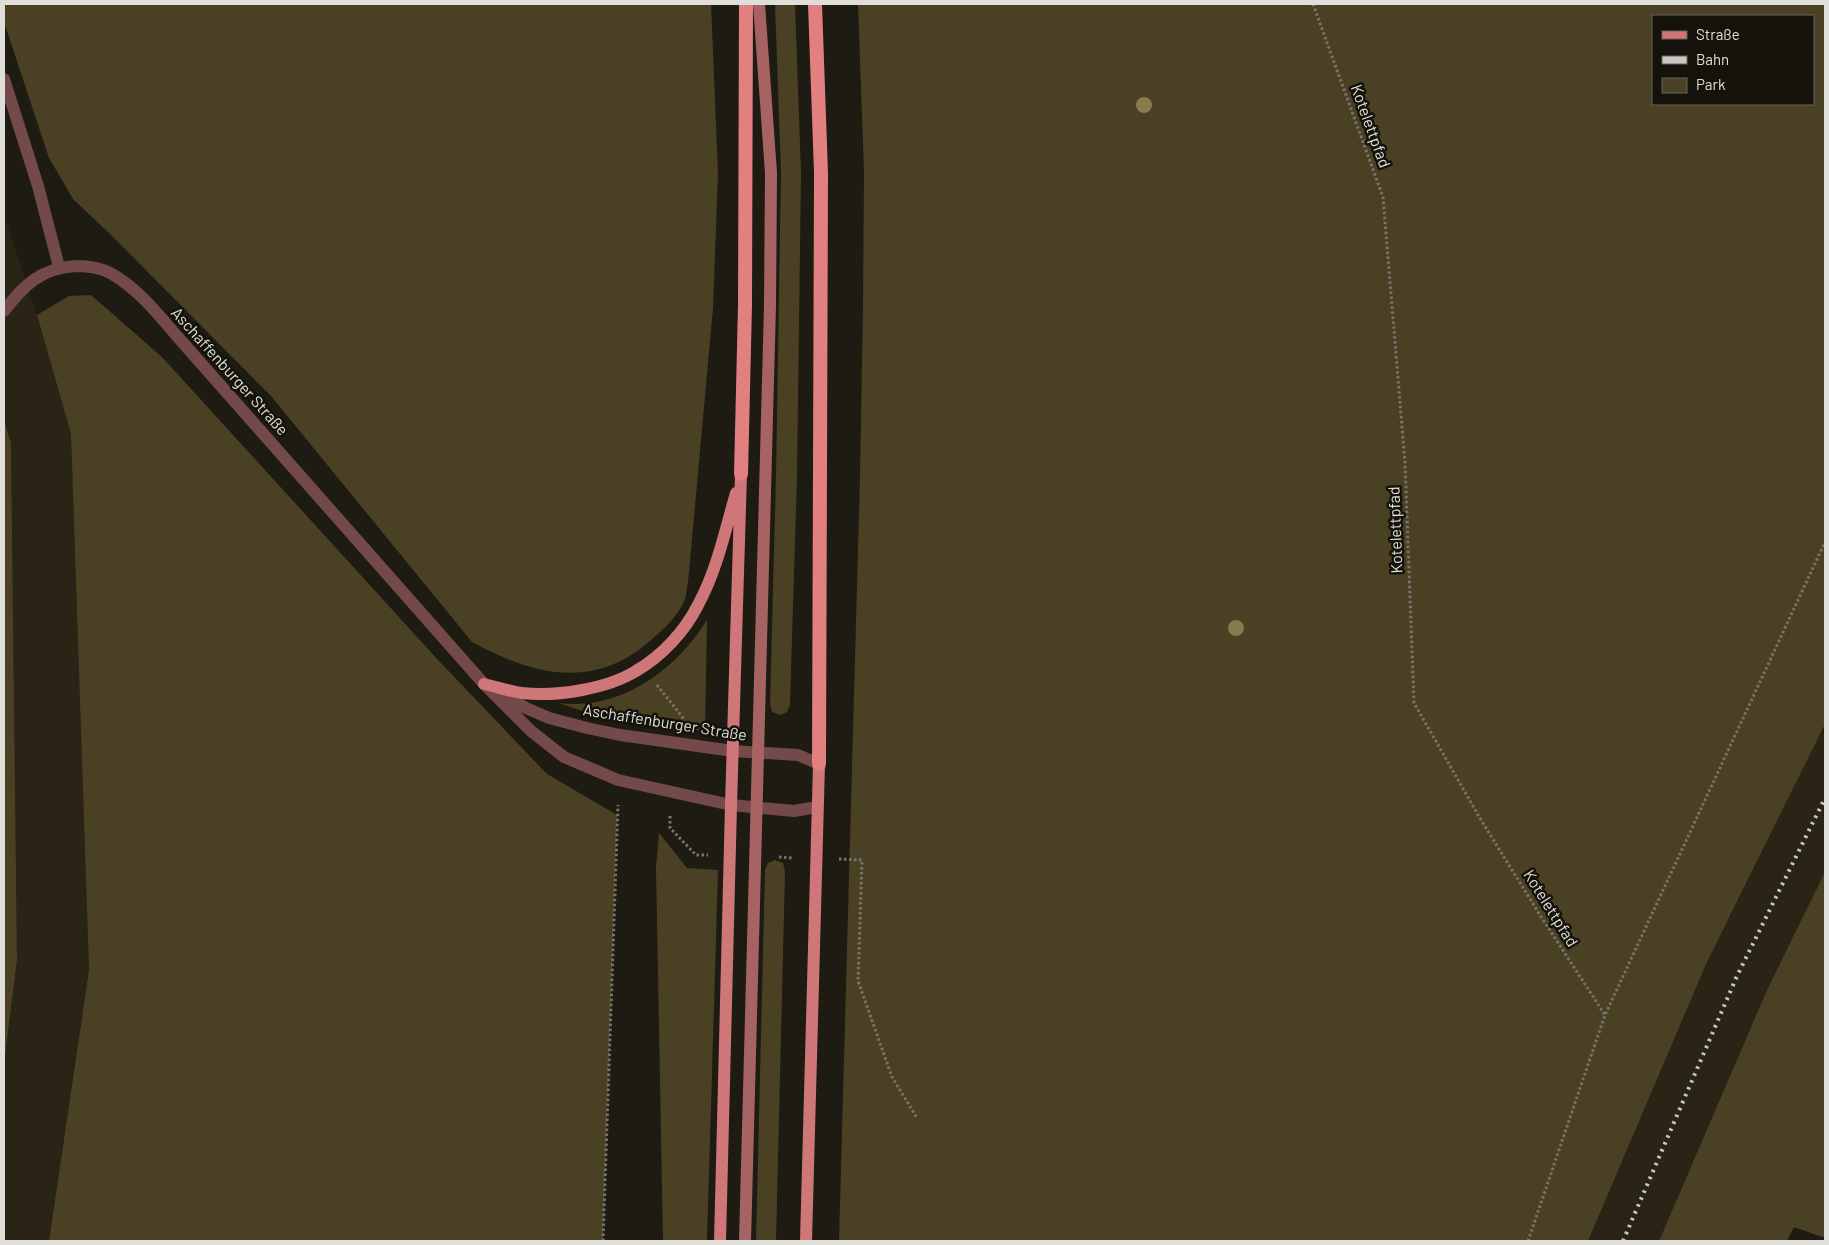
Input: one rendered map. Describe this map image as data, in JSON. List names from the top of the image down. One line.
{"streets":{"street":["Aschaffenburger Straße"],"path":["Kotelettpfad"]},"legend":["Straße","Bahn","Park"]}
